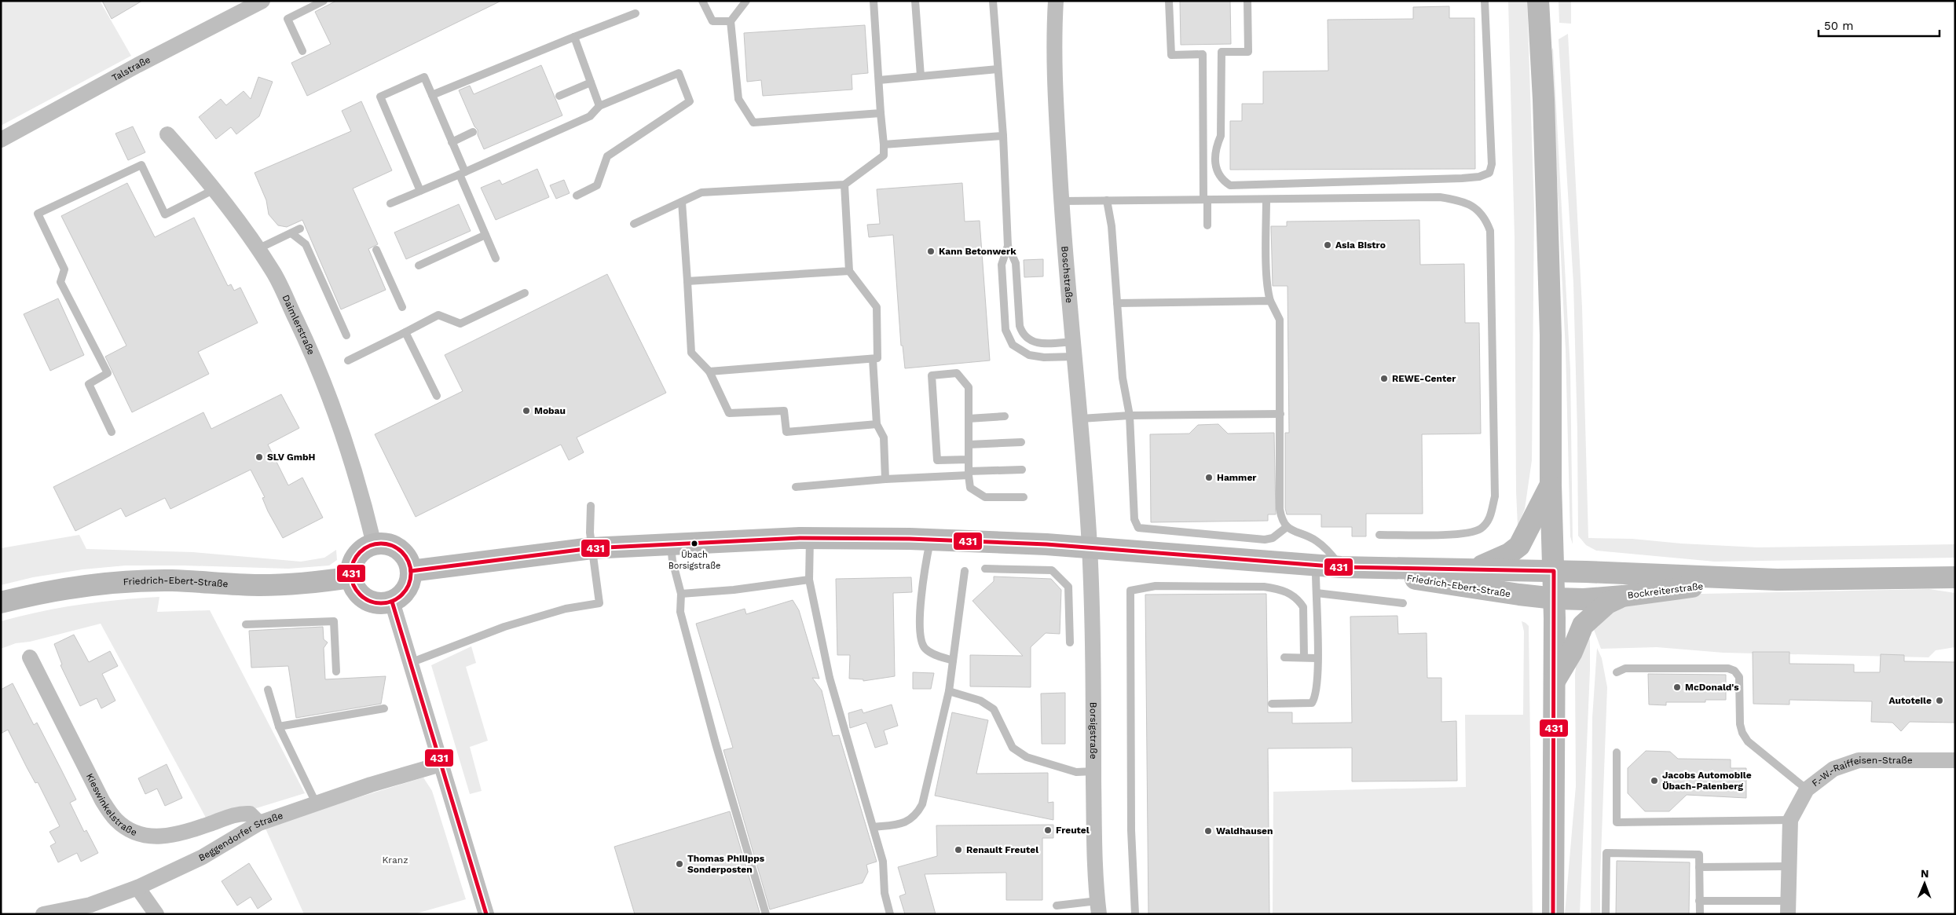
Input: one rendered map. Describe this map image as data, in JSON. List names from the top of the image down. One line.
{"streets":{"main road":["Friedrich-Ebert-Straße","Bockreiterstraße"],"street":["Talstraße","Boschstraße","Daimlerstraße","Borsigstraße","F.-W.-Raiffeisen-Straße","Kieswinkelstraße","Beggendorfer Straße"]},"crossings":[["Boschstraße","Friedrich-Ebert-Straße"],["Boschstraße","Borsigstraße"],["Daimlerstraße","Friedrich-Ebert-Straße"],["Friedrich-Ebert-Straße","Bockreiterstraße"],["Friedrich-Ebert-Straße","Borsigstraße"],["Kieswinkelstraße","Beggendorfer Straße"]],"parks":["Kranz"],"places":["Asia Bistro","Kann Betonwerk","REWE-Center","Mobau","SLV GmbH","Hammer","Übach Borsigstraße","McDonald's","Autoteile","Jacobs Automobile Übach-Palenberg","Freutel","Waldhausen","Renault Freutel","Thomas Philipps Sonderposten"],"lines":["transit line 431"],"scale_bar":"50 m","north":"top"}
